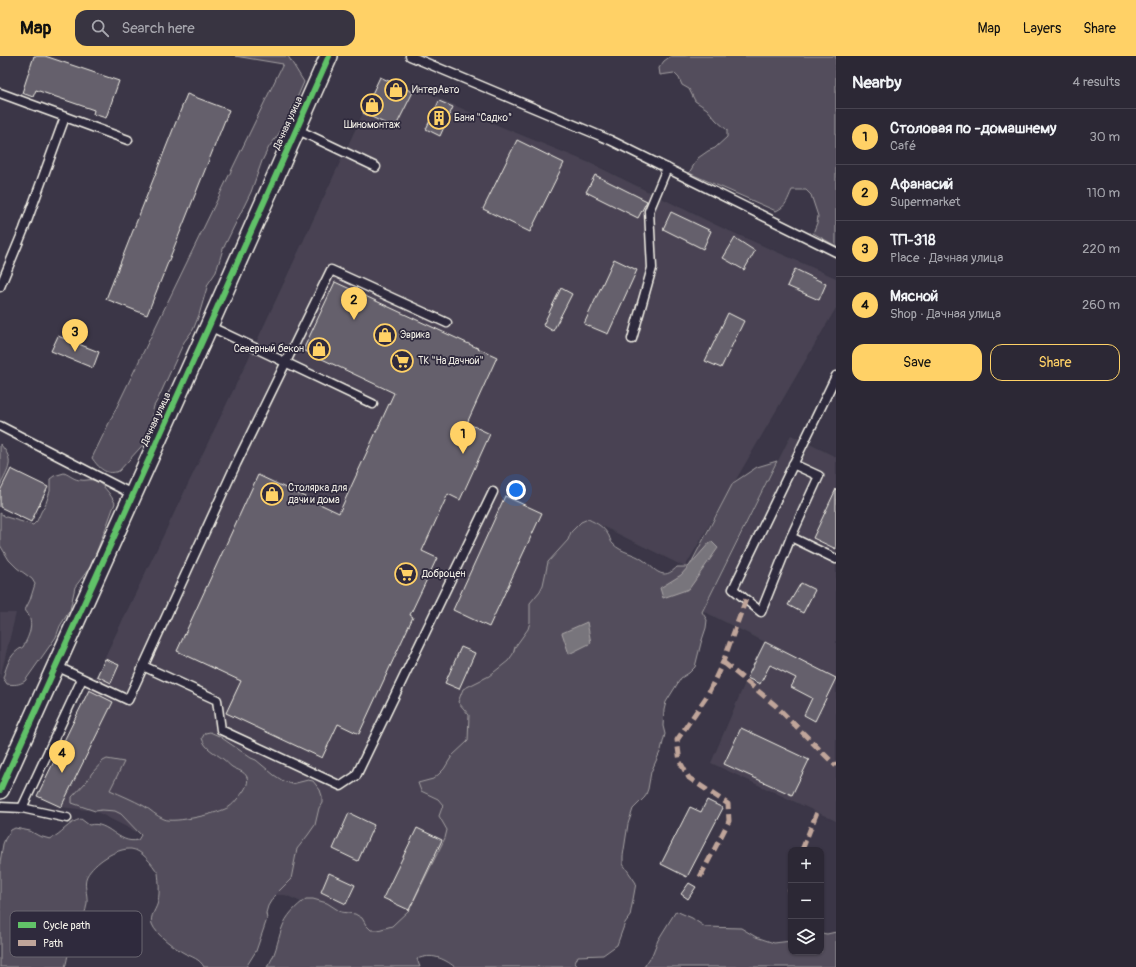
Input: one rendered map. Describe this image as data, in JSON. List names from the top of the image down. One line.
{"streets":{"street":["Дачная улица"]},"places":{"shop":["ИнтерАвто","Шиномонтаж","Эврика","Северный бекон","Столярка для дачи и дома"],"building":["Баня \"Садко\""],"supermarket":["ТК \"На Дачной\"","Доброцен"]},"legend":["Cycle path","Path"],"page":{"header":"Map","search":"Search here","nav":["Map","Layers","Share"],"heading":["Nearby","4 results"],"list":[{"mark":"1","name":"Столовая по -домашнему","note":"Café","value":"30 m"},{"mark":"2","name":"Афанасий","note":"Supermarket","value":"110 m"},{"mark":"3","name":"ТП-318","note":"Place · Дачная улица","value":"220 m"},{"mark":"4","name":"Мясной","note":"Shop · Дачная улица","value":"260 m"}],"pins":["2","3","1","4"],"buttons":["Save","Share"],"map_buttons":["+","−"]}}
